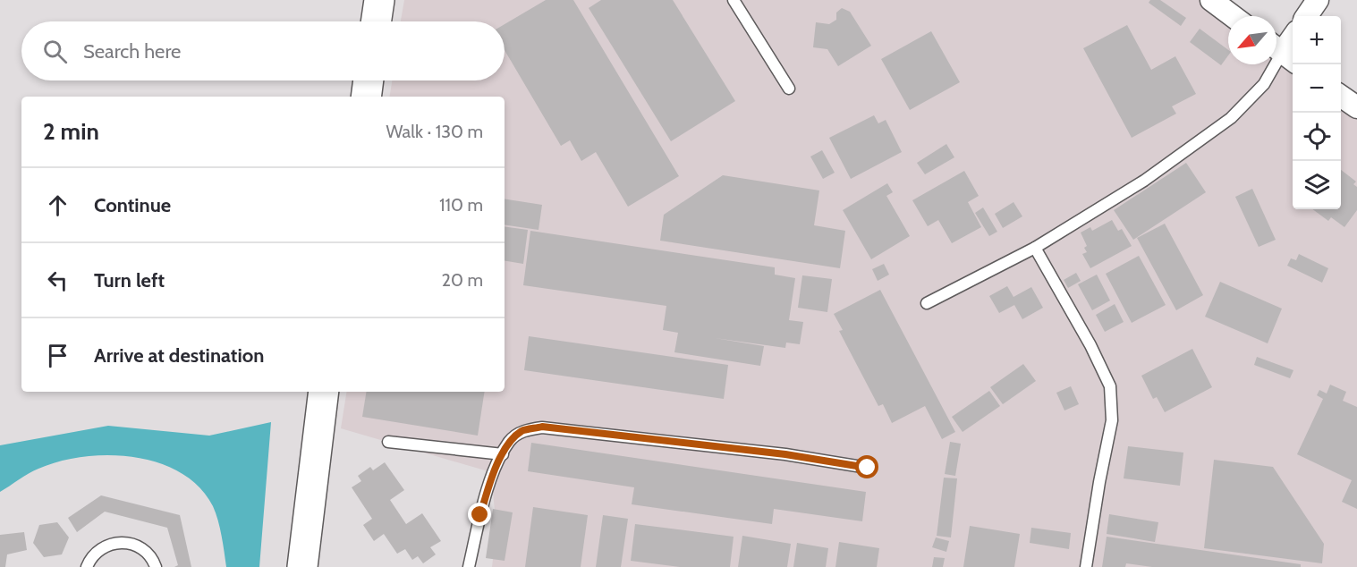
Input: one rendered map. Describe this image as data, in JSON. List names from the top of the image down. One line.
{"north":"bottom left","page":{"map_buttons":["+","−"],"search":"Search here","heading":["2 min","Walk · 130 m"],"list":[["Continue","110 m"],["Turn left","20 m"],"Arrive at destination"]}}
